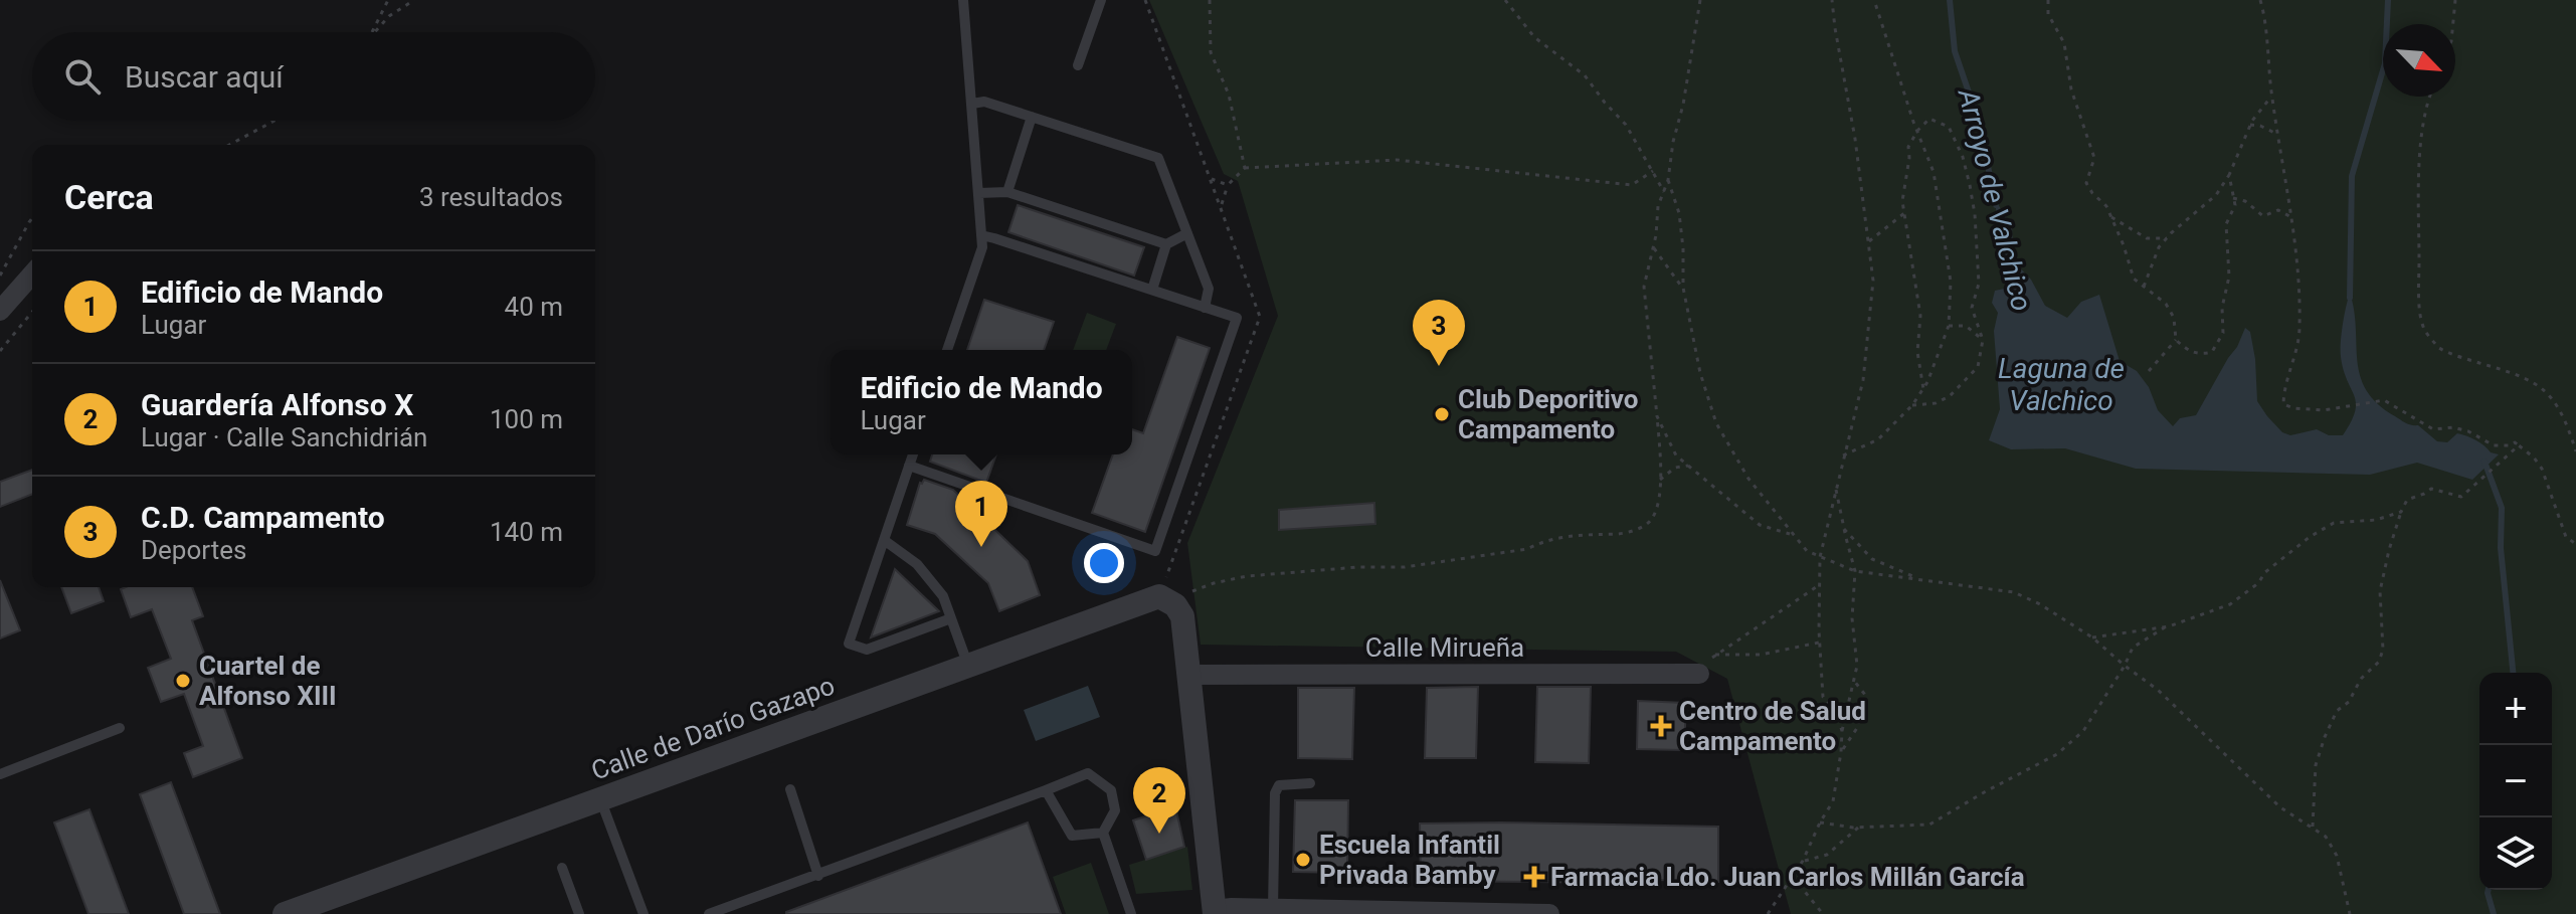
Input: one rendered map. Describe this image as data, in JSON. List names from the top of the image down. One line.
{"streets":{"street":["Calle Mirueña","Calle de Darío Gazapo"]},"crossings":[["Calle Mirueña","Calle de Darío Gazapo"]],"water":["Arroyo de Valchico","Laguna de Valchico"],"places":{"other":["Club Deporitivo Campamento","Cuartel de Alfonso XIII","Escuela Infantil Privada Bamby"],"health":["Centro de Salud Campamento","Farmacia Ldo. Juan Carlos Millán García"]},"north":"bottom right","page":{"search":"Buscar aquí","heading":["Cerca","3 resultados"],"list":[{"mark":"1","name":"Edificio de Mando","note":"Lugar","value":"40 m"},{"mark":"2","name":"Guardería Alfonso X","note":"Lugar · Calle Sanchidrián","value":"100 m"},{"mark":"3","name":"C.D. Campamento","note":"Deportes","value":"140 m"}],"pins":["3","1","2"],"popup":["Edificio de Mando","Lugar"],"map_buttons":["+","−"]}}
